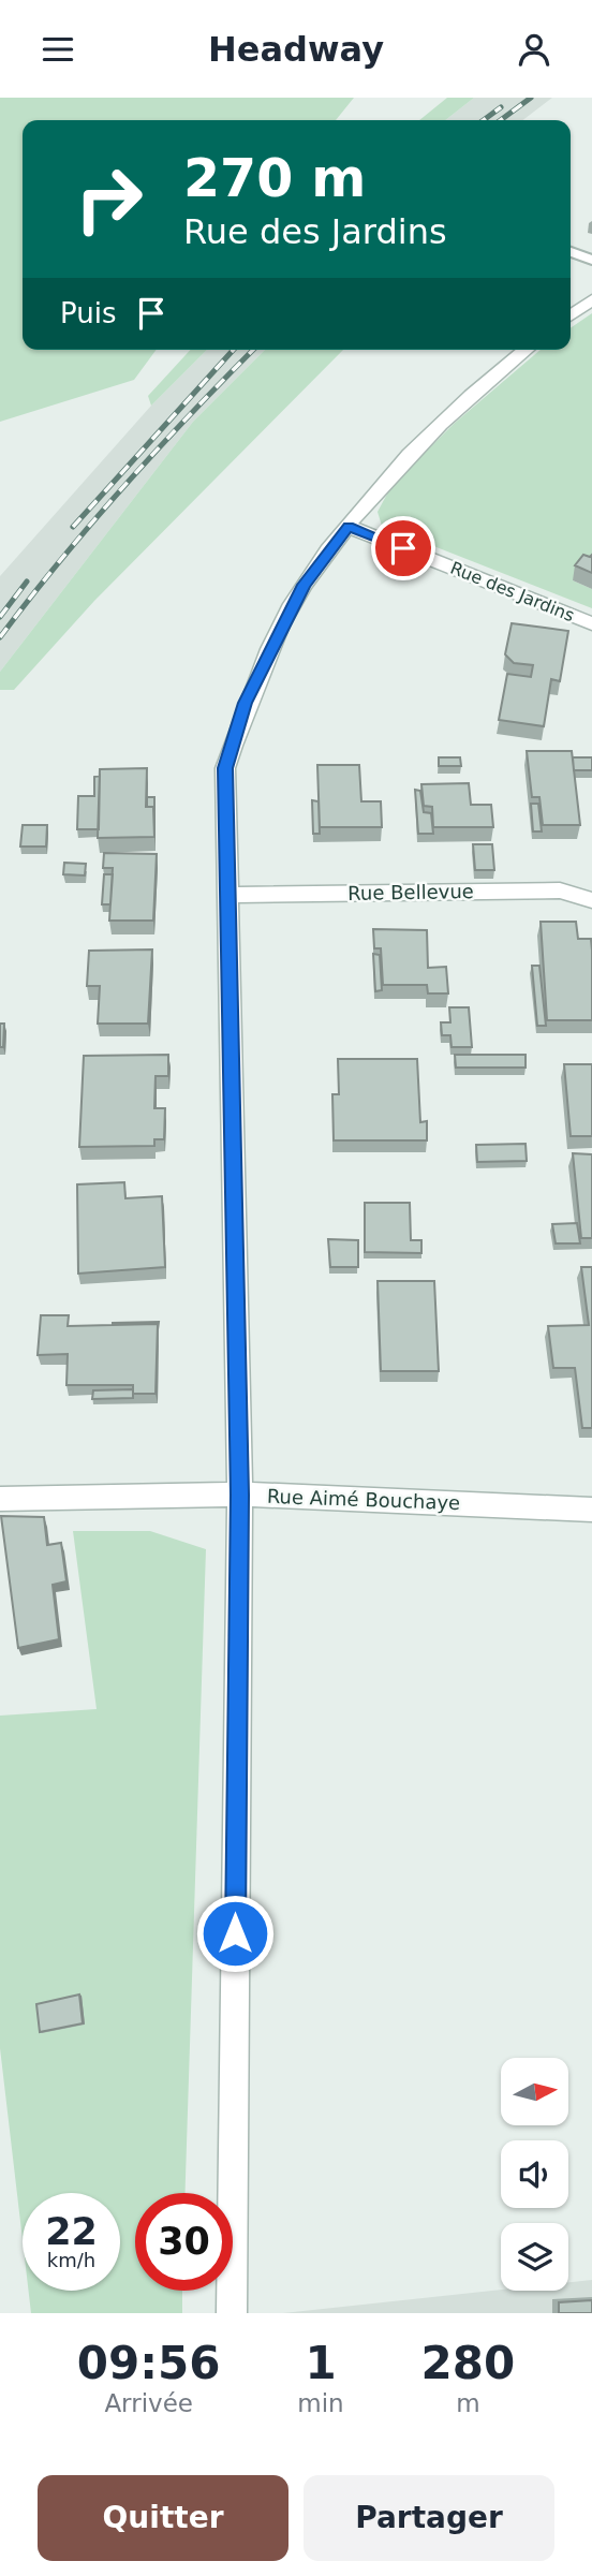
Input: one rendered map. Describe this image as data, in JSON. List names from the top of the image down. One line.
{"streets":{"street":["Rue des Jardins","Rue Bellevue","Rue Aimé Bouchaye"]},"north":"right","page":{"header":"Headway","turn":["270 m","Rue des Jardins"],"then":"Puis","speed":"22 km/h","limit":"30","eta":["09:56","Arrivée","1","min","280","m"],"buttons":["Quitter","Partager"]}}
